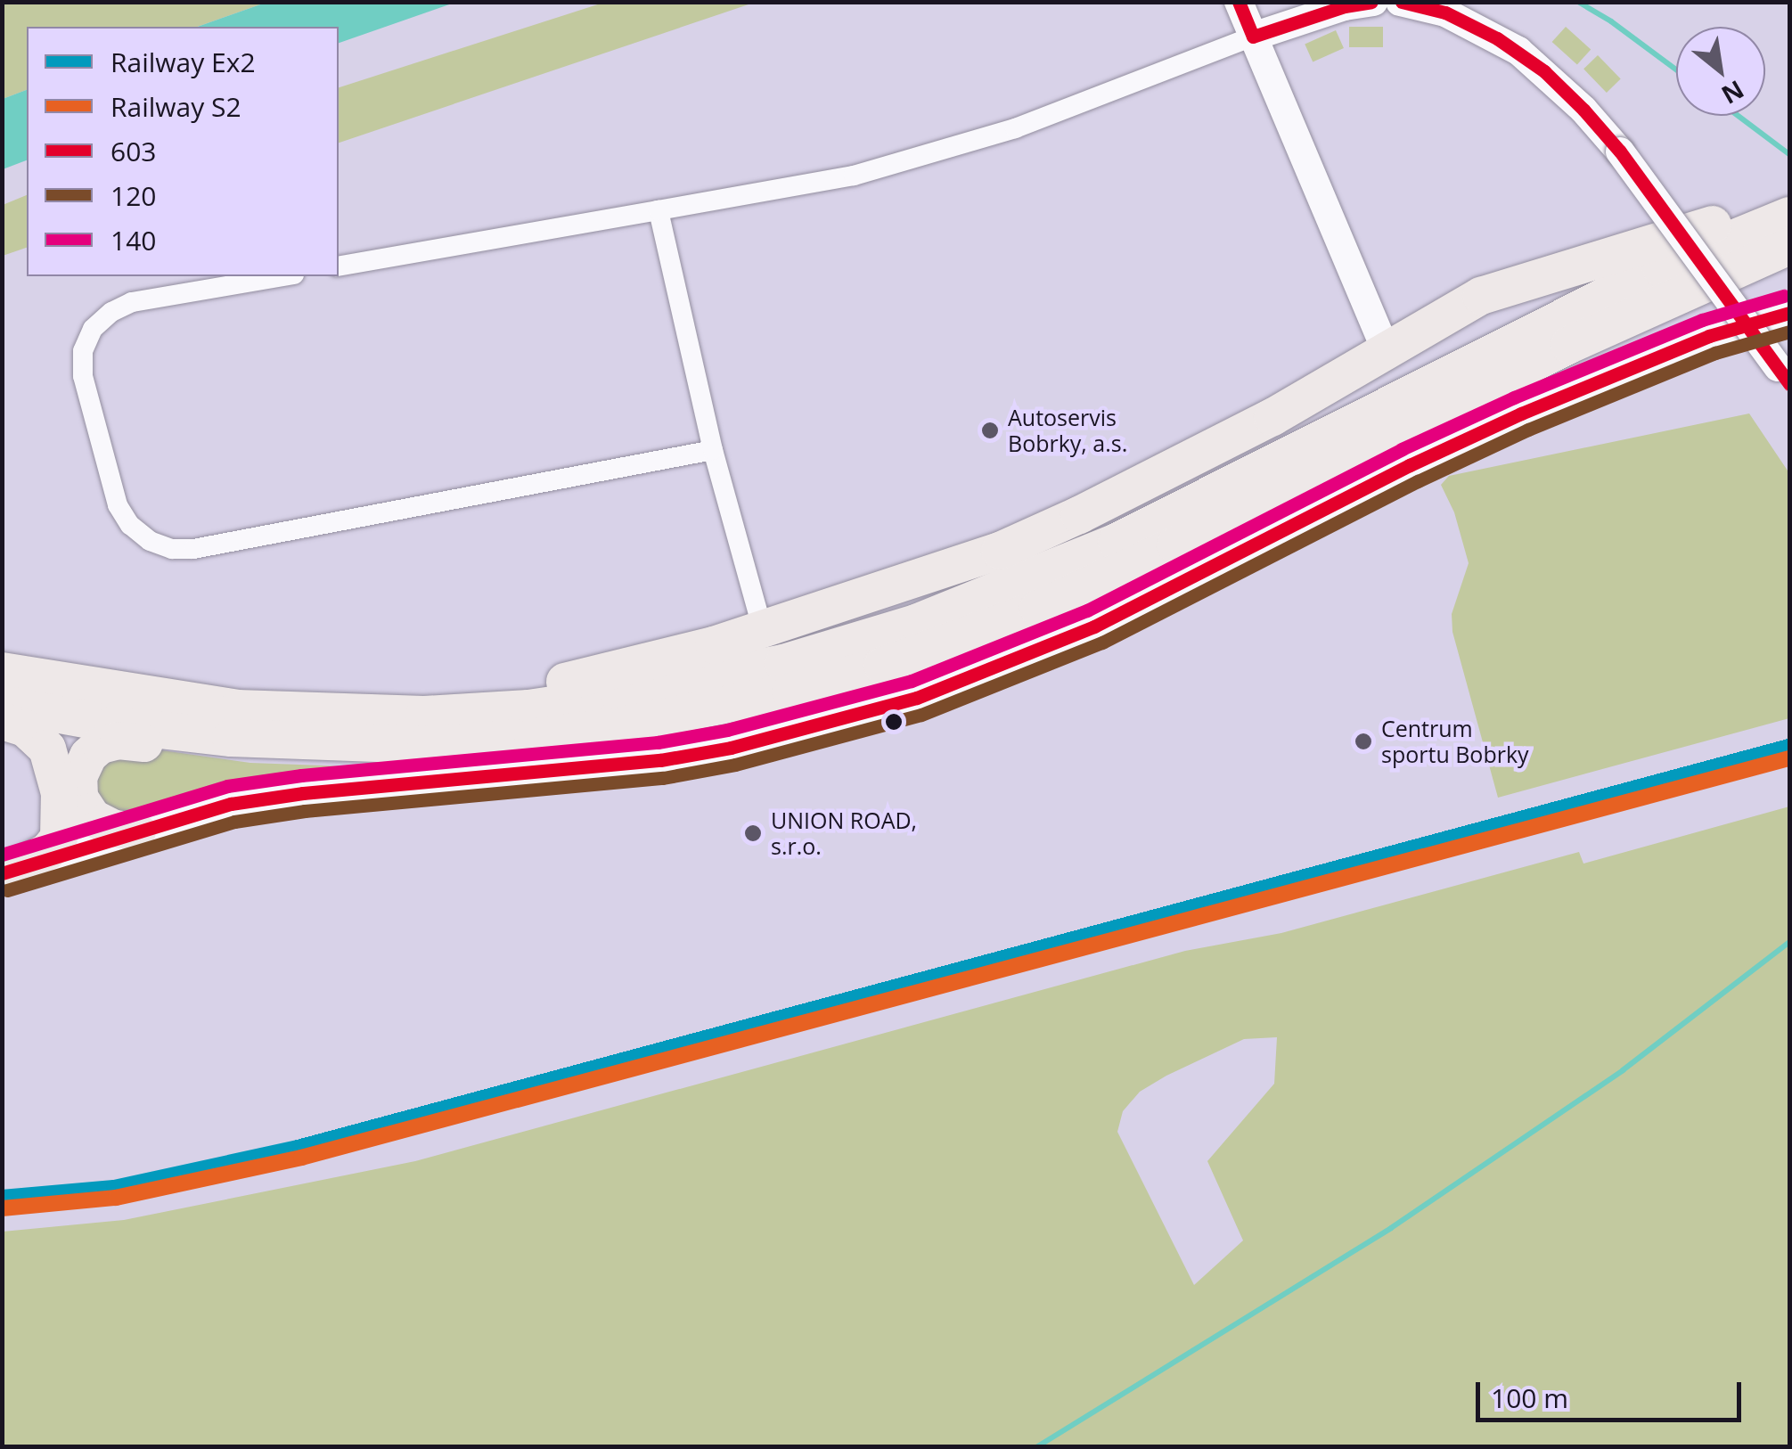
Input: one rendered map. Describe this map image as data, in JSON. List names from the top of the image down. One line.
{"places":["Autoservis Bobrky, a.s.","Centrum sportu Bobrky","UNION ROAD, s.r.o."],"lines":["transit line 603","transit line 140","transit line 120","rail line Ex2","rail line S2"],"legend":["Railway Ex2","Railway S2","603","120","140"],"scale_bar":"100 m","north":"bottom right"}
